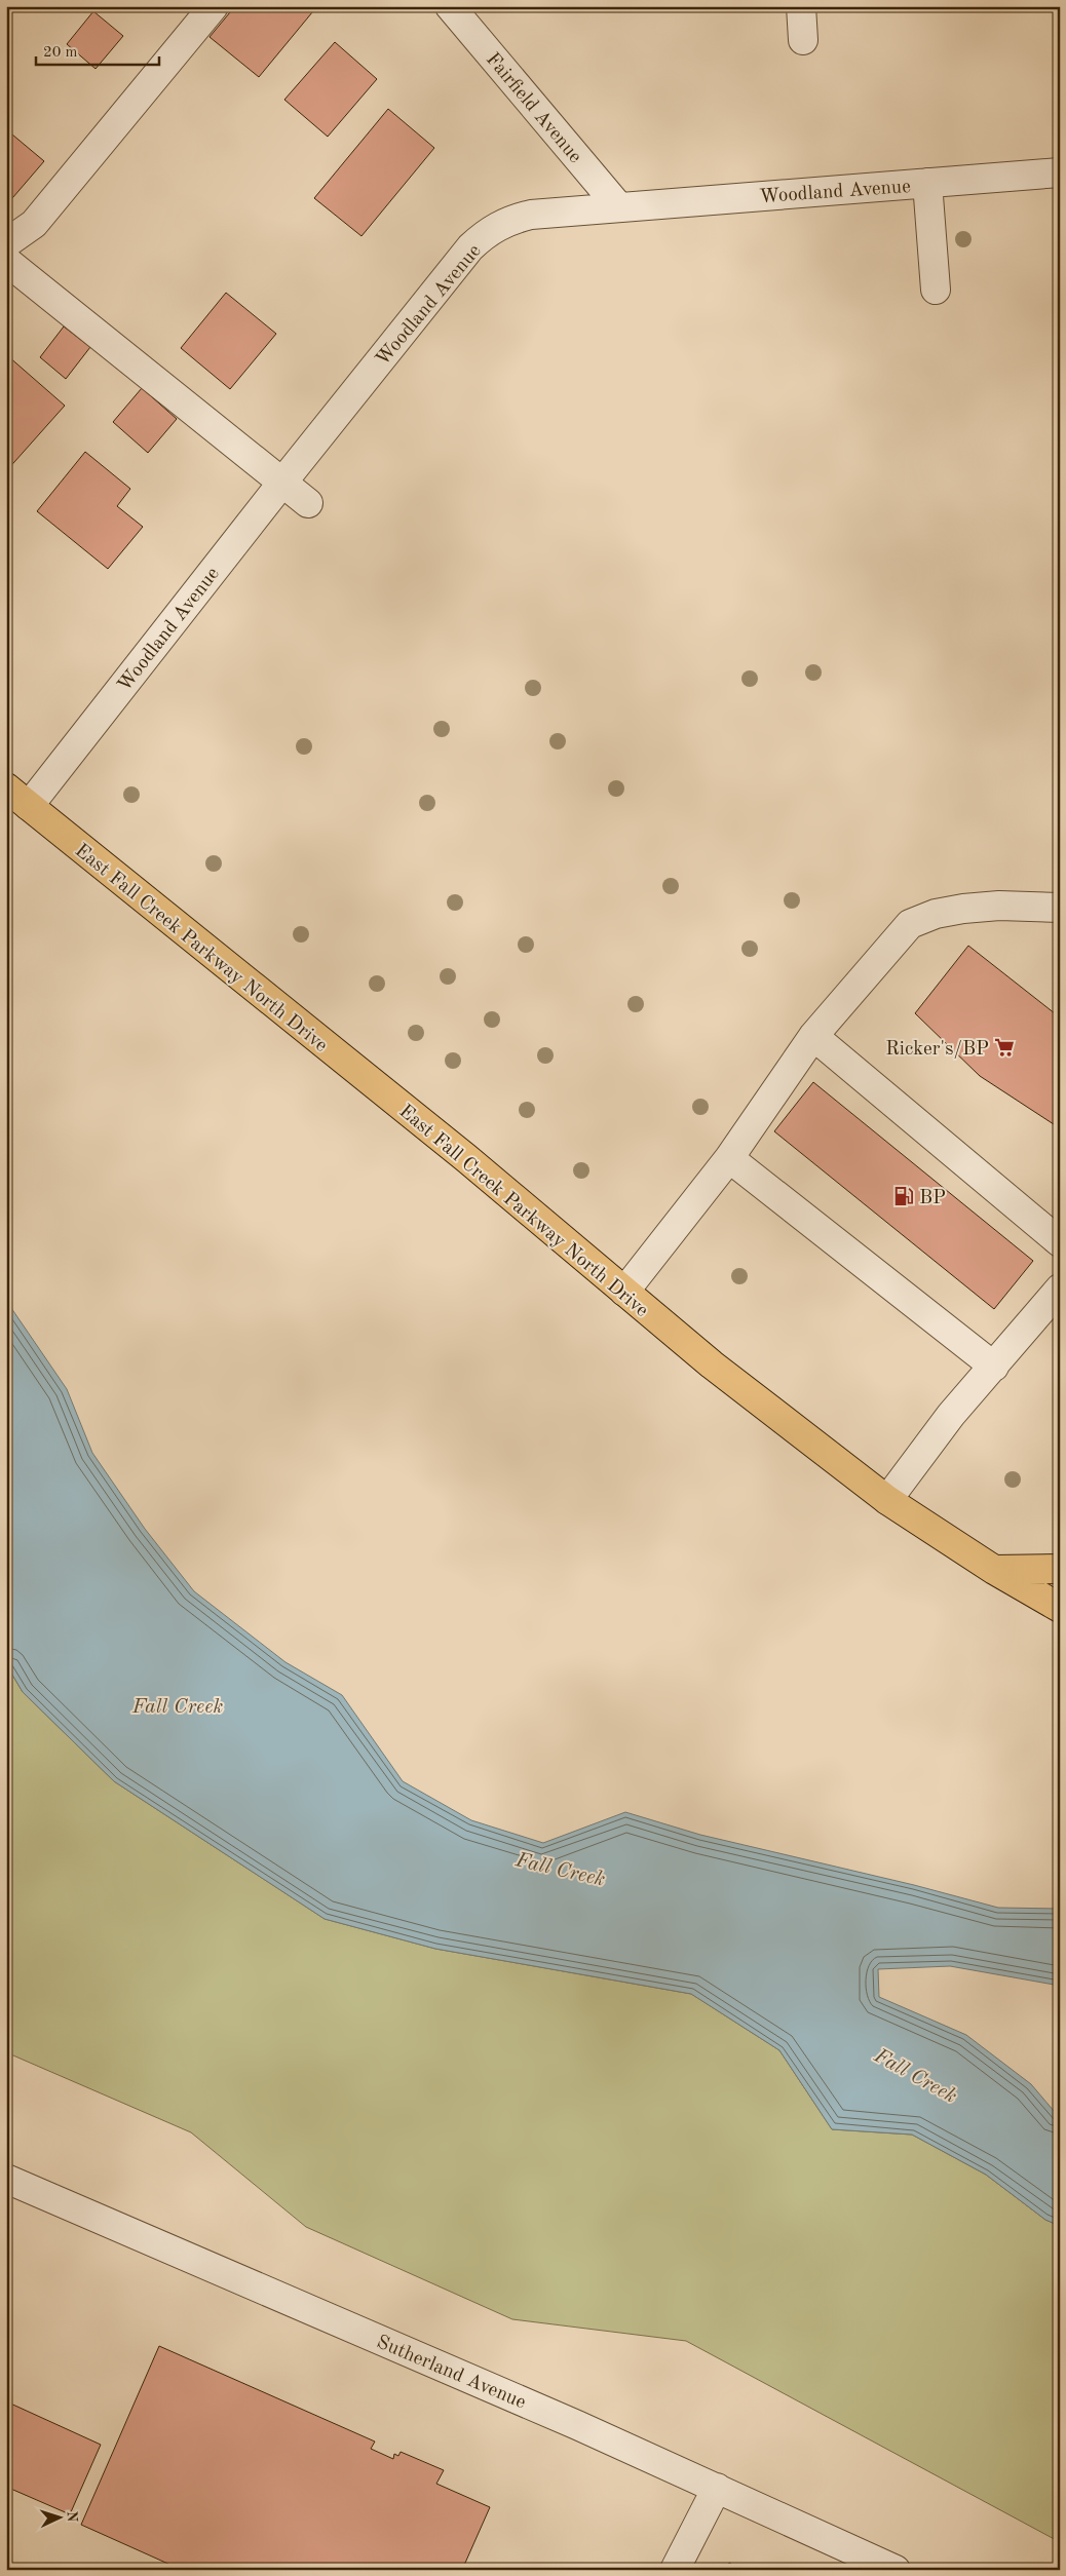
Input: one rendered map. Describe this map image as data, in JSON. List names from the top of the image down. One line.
{"streets":{"main road":["East Fall Creek Parkway North Drive"],"street":["Fairfield Avenue","Woodland Avenue","Sutherland Avenue"]},"crossings":[["Fairfield Avenue","Woodland Avenue"],["Woodland Avenue","East Fall Creek Parkway North Drive"]],"water":["Fall Creek"],"places":{"supermarket":["Ricker's/BP"],"fuel station":["BP"]},"scale_bar":"20 m","north":"right"}
